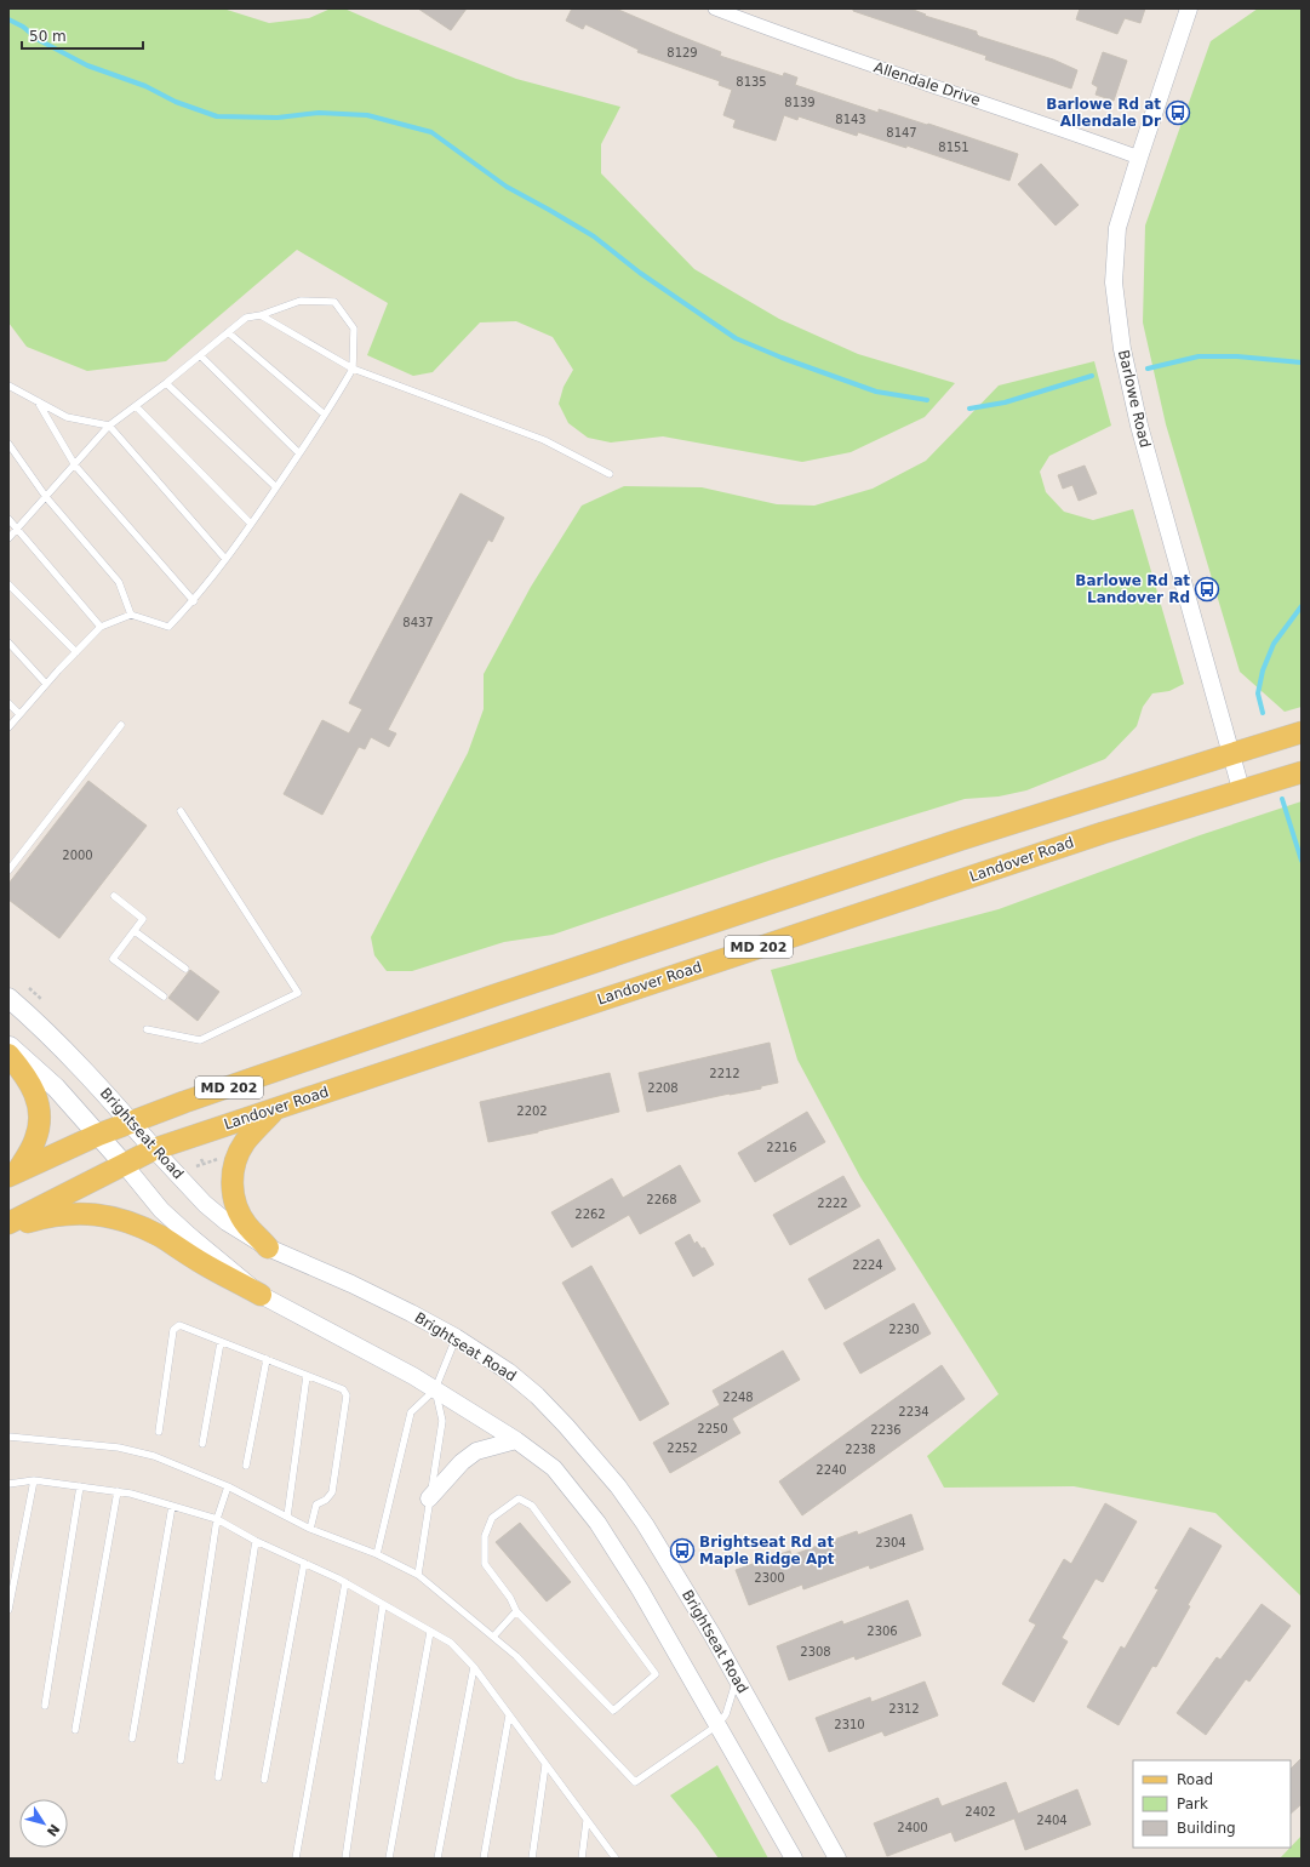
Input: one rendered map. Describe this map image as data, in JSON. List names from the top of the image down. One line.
{"streets":{"main road":["Landover Road","MD 202","Brightseat Road"],"street":["Allendale Drive","Barlowe Road"]},"crossings":[["Allendale Drive","Barlowe Road"],["Barlowe Road","Landover Road"],["Barlowe Road","MD 202"],["Landover Road","Brightseat Road"],["MD 202","Brightseat Road"]],"places":{"bus stop":["Barlowe Rd at Allendale Dr","Barlowe Rd at Landover Rd","Brightseat Rd at Maple Ridge Apt"]},"house_numbers":["8129","8135","8139","8143","8147","8151","8437","2000","2212","2208","2202","2216","2268","2222","2262","2224","2230","2248","2234","2250","2236","2252","2238","2240","2304","2300","2306","2308","2312","2310","2402","2404","2400"],"legend":["Road","Park","Building"],"scale_bar":"50 m","north":"bottom right"}
